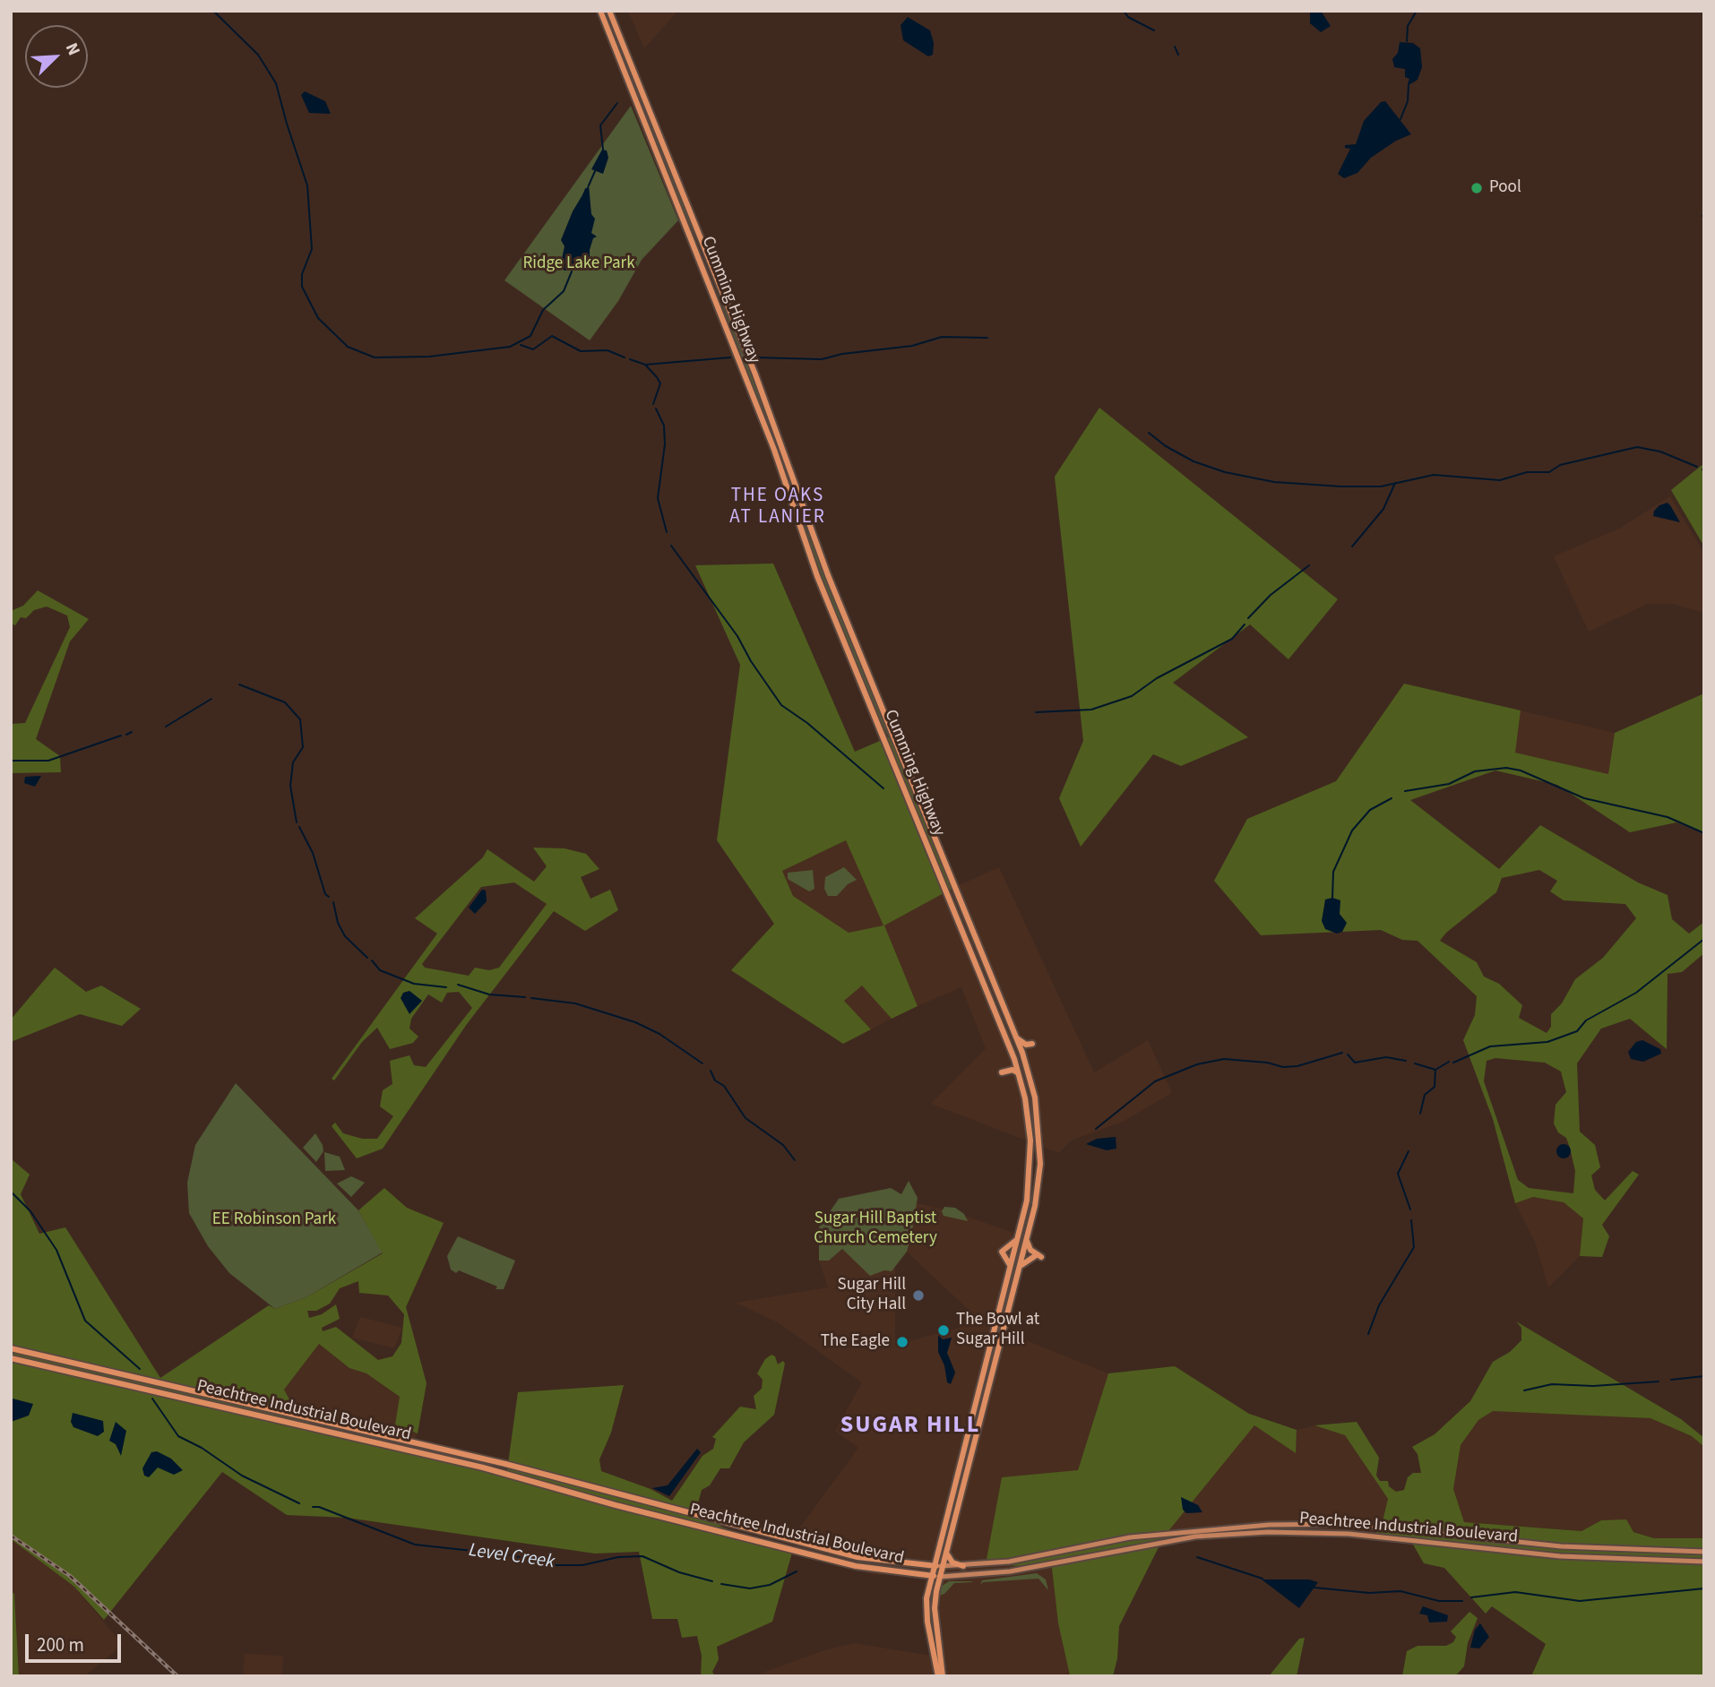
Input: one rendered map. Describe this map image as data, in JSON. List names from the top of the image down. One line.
{"streets":{"highway":["Cumming Highway","Peachtree Industrial Boulevard"]},"crossings":[["Cumming Highway","Peachtree Industrial Boulevard"]],"districts":["THE OAKS AT LANIER","SUGAR HILL"],"water":["Level Creek"],"parks":["Ridge Lake Park","Sugar Hill Baptist Church Cemetery","EE Robinson Park"],"places":["Pool","Sugar Hill City Hall","The Bowl at Sugar Hill","The Eagle"],"scale_bar":"200 m","north":"top right"}
